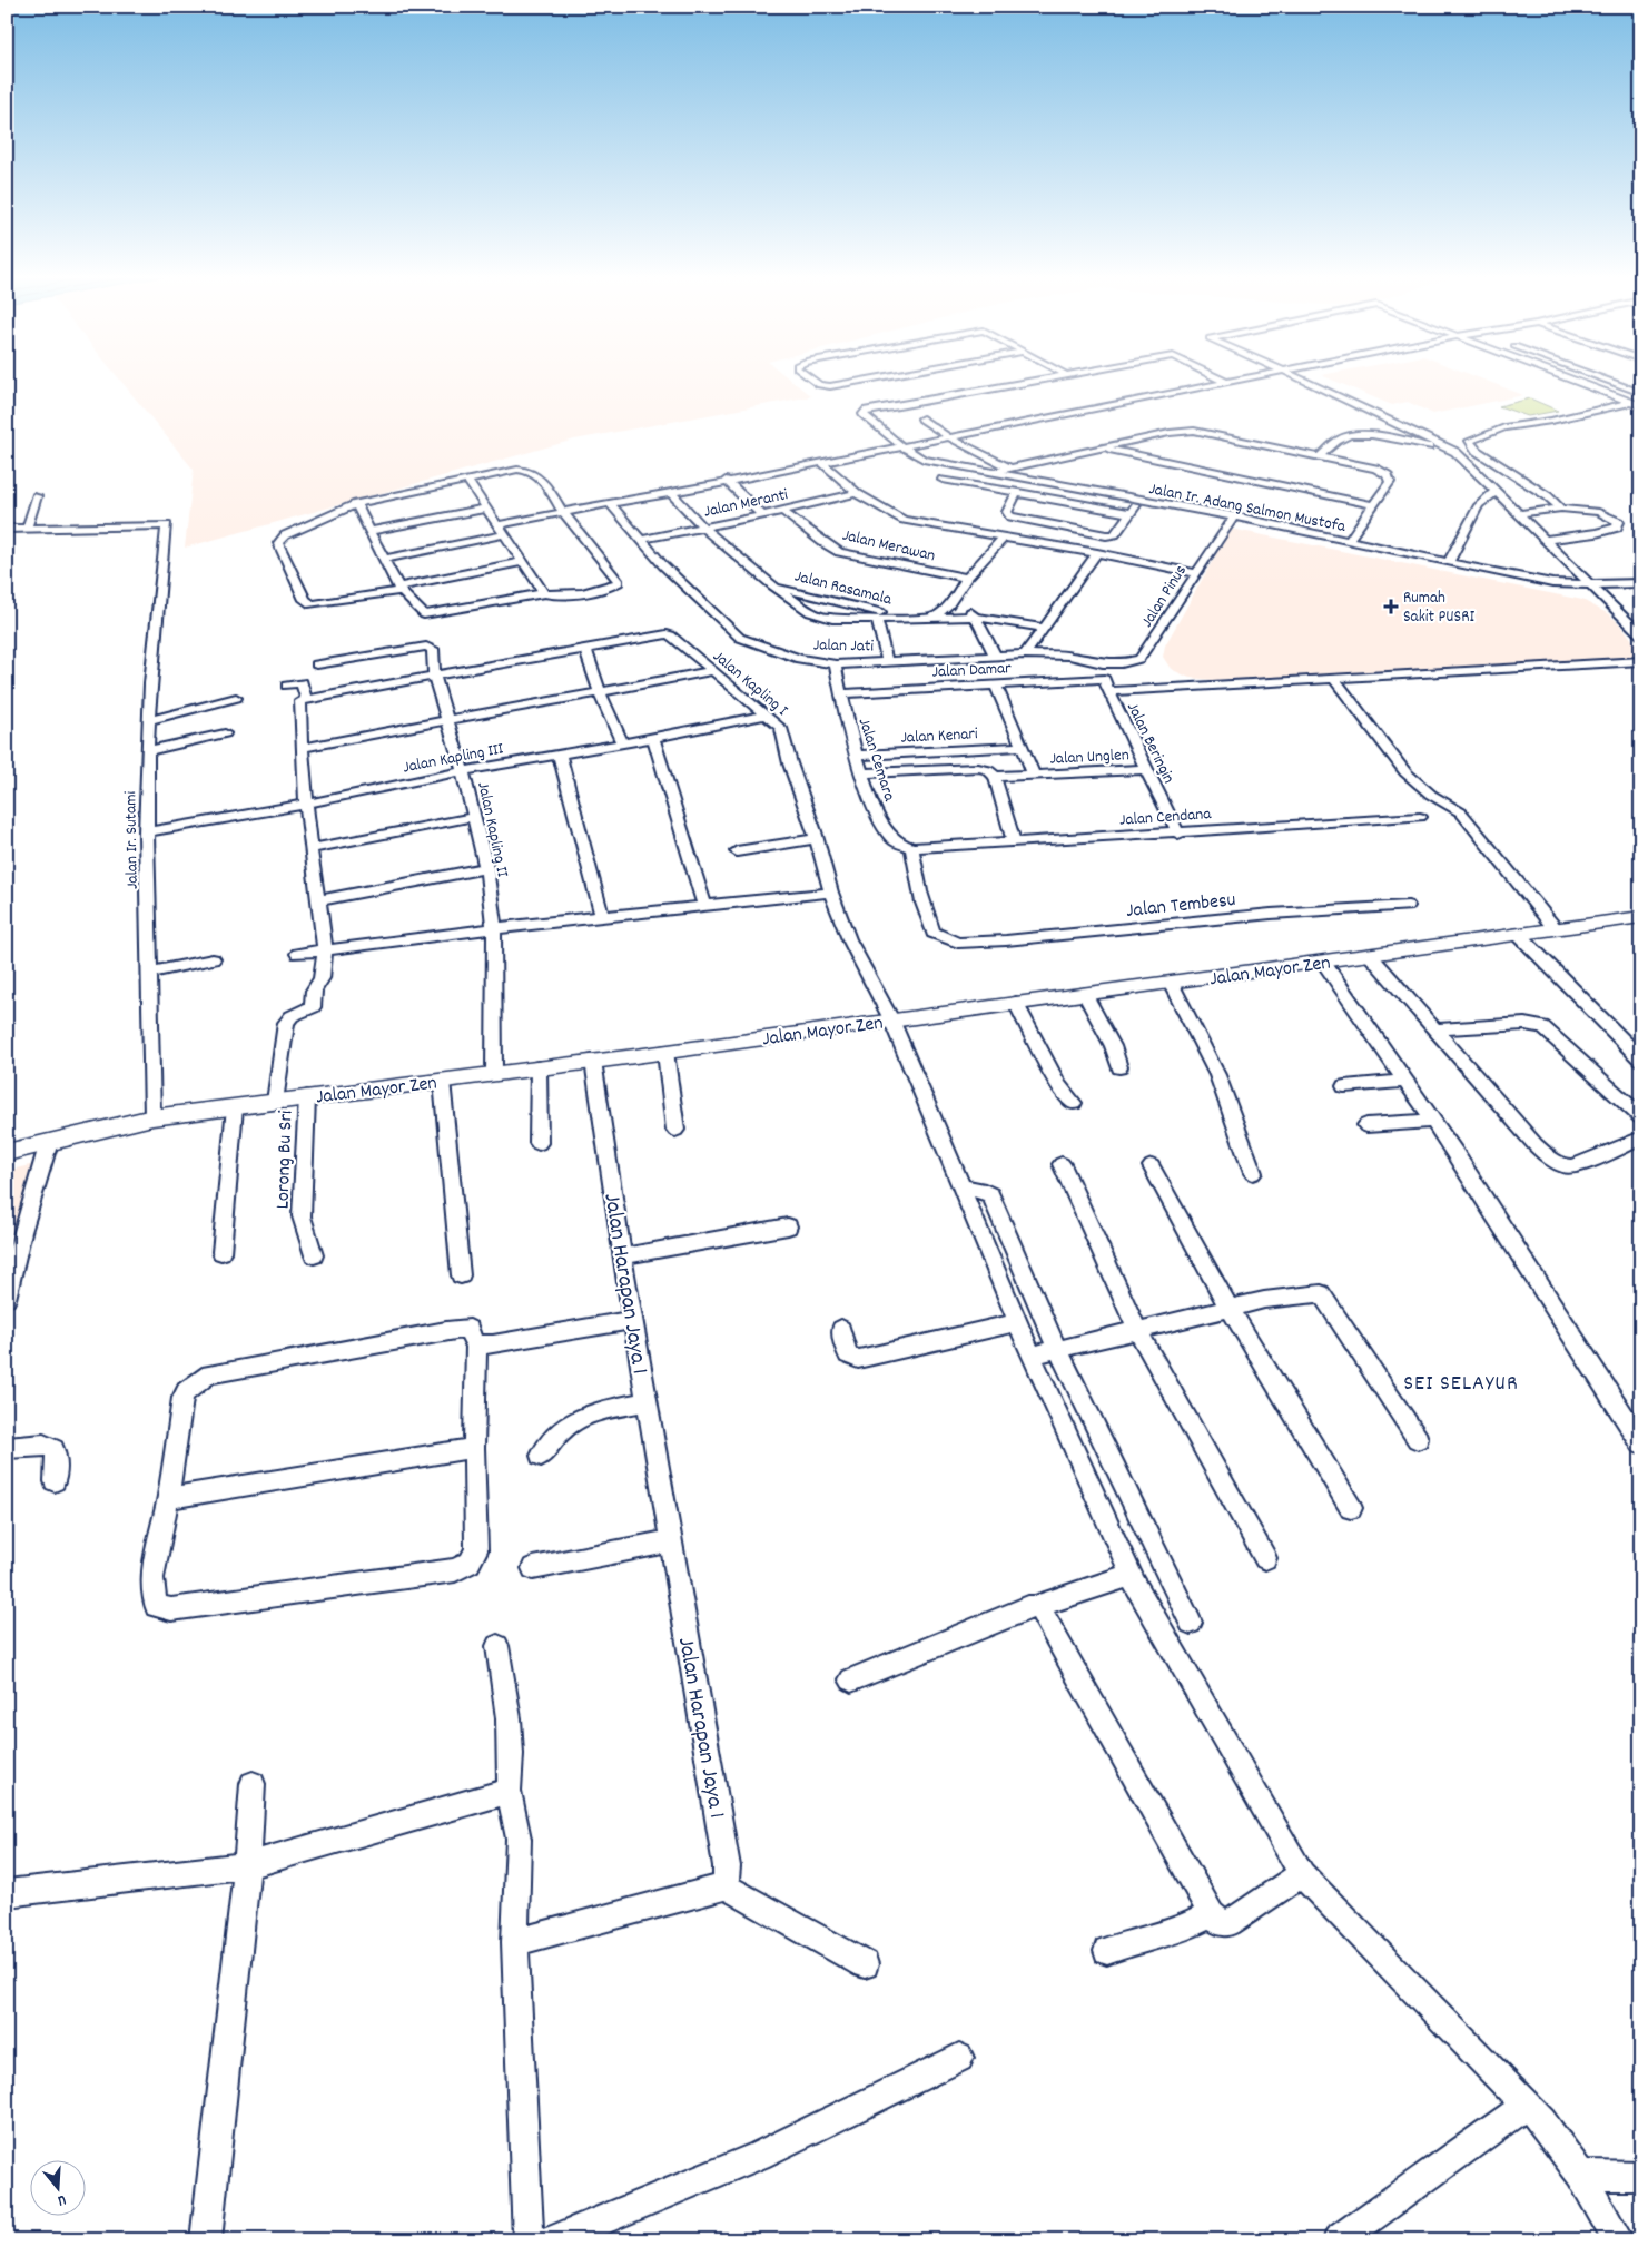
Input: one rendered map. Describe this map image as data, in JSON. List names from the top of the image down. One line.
{"streets":{"street":["Jalan Meranti","Jalan Ir. Adang Salmon Mustofa","Jalan Merawan","Jalan Rasamala","Jalan Pinus","Jalan Jati","Jalan Damar","Jalan Kapling I","Jalan Kenari","Jalan Beringin","Jalan Unglen","Jalan Kapling III","Jalan Cemara","Jalan Cendana","Jalan Kapling II","Jalan Ir. Sutami","Jalan Tembesu","Jalan Mayor Zen","Lorong Bu Sri","Jalan Harapan Jaya 1"]},"crossings":[["Jalan Meranti","Jalan Merawan"],["Jalan Meranti","Jalan Rasamala"],["Jalan Meranti","Jalan Jati"],["Jalan Ir. Adang Salmon Mustofa","Jalan Pinus"],["Jalan Pinus","Jalan Jati"],["Jalan Pinus","Jalan Beringin"],["Jalan Jati","Jalan Beringin"],["Jalan Jati","Jalan Cemara"],["Jalan Damar","Jalan Beringin"],["Jalan Damar","Jalan Cemara"],["Jalan Kapling I","Jalan Kapling III"],["Jalan Kapling I","Jalan Kapling II"],["Jalan Kapling I","Jalan Mayor Zen"],["Jalan Kenari","Jalan Cemara"],["Jalan Beringin","Jalan Unglen"],["Jalan Beringin","Jalan Cendana"],["Jalan Kapling III","Jalan Kapling II"],["Jalan Kapling III","Jalan Ir. Sutami"],["Jalan Cemara","Jalan Cendana"],["Jalan Cemara","Jalan Tembesu"],["Jalan Cendana","Jalan Tembesu"],["Jalan Kapling II","Jalan Mayor Zen"],["Jalan Ir. Sutami","Jalan Mayor Zen"],["Jalan Mayor Zen","Lorong Bu Sri"],["Jalan Mayor Zen","Jalan Harapan Jaya 1"]],"districts":["SEI SELAYUR"],"places":{"health":["Rumah Sakit PUSRI"]},"north":"bottom"}
